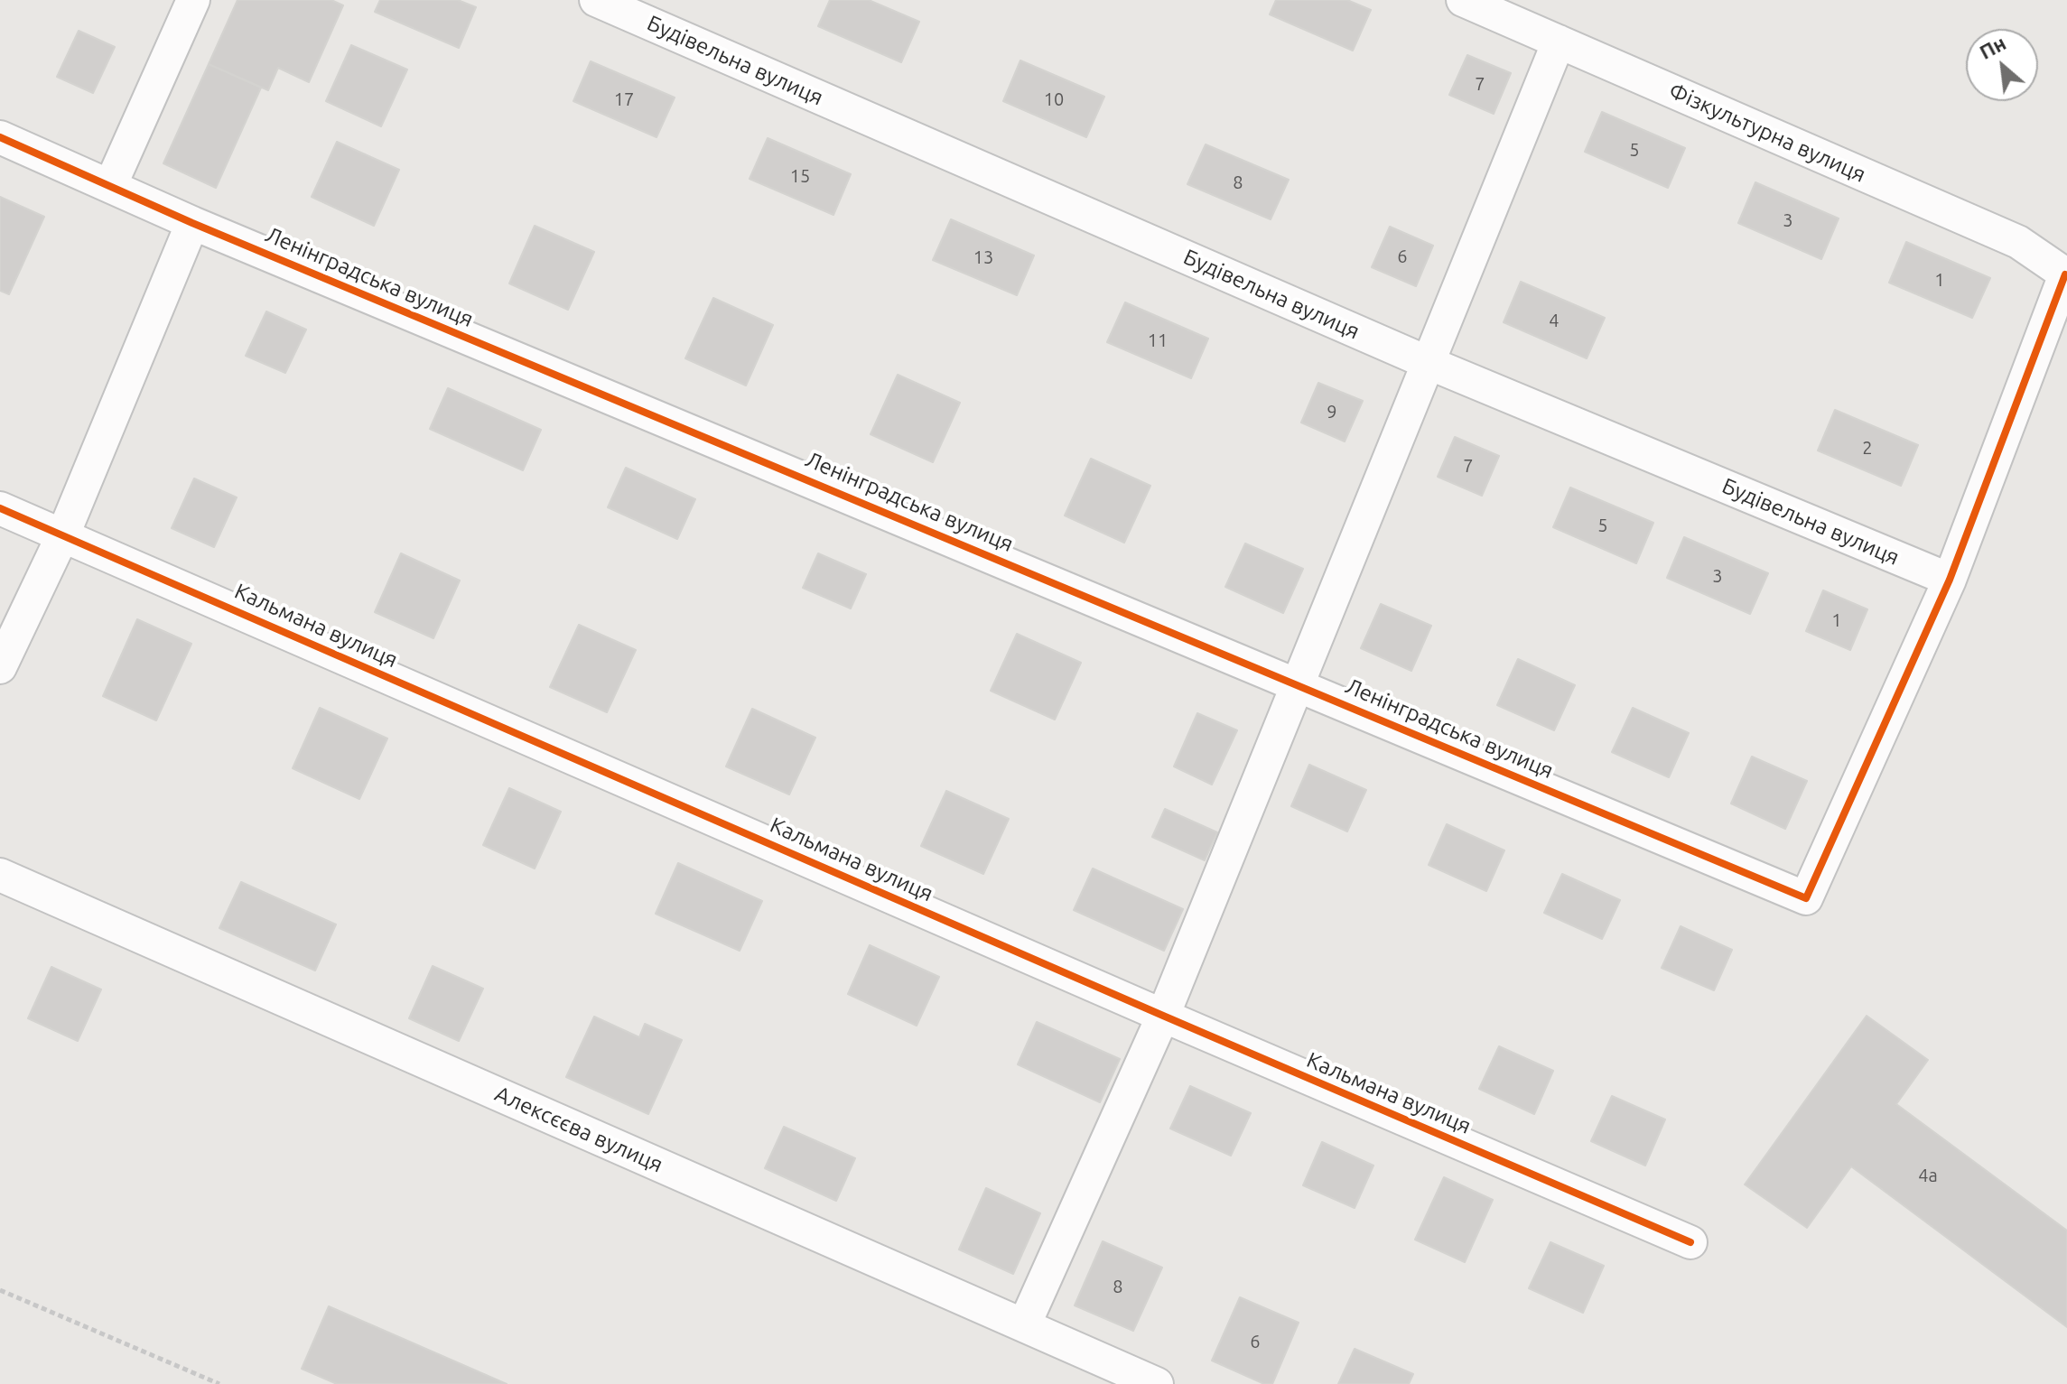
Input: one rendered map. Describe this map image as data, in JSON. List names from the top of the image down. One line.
{"streets":{"street":["Будівельна вулиця","Фiзкультурна вулиця","Ленінградська вулиця","Кальмана вулиця","Алексєєва вулиця"]},"crossings":[["Будівельна вулиця","Ленінградська вулиця"]],"house_numbers":["7","17","10","5","15","8","3","6","13","1","4","11","9","2","7","5","3","1","4а","8","6"],"north":"top left"}
